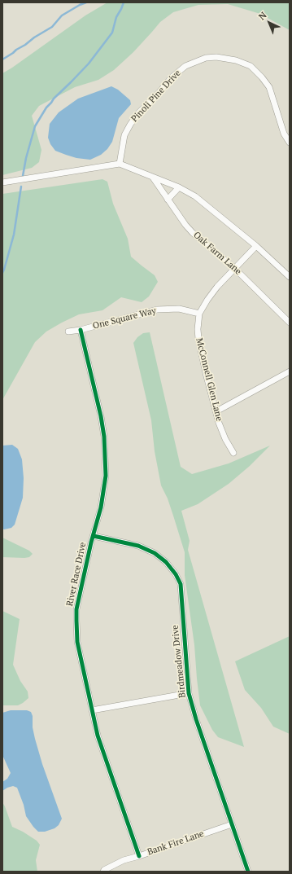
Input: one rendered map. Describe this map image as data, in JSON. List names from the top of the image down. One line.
{"streets":{"street":["Pinoli Pine Drive","Oak Farm Lane","One Square Way","McConnell Glen Lane","River Race Drive","Birdmeadow Drive","Bank Fire Lane"]},"crossings":[["Oak Farm Lane","McConnell Glen Lane"],["One Square Way","McConnell Glen Lane"],["One Square Way","River Race Drive"],["River Race Drive","Birdmeadow Drive"],["River Race Drive","Bank Fire Lane"],["Birdmeadow Drive","Bank Fire Lane"]],"north":"top left"}
